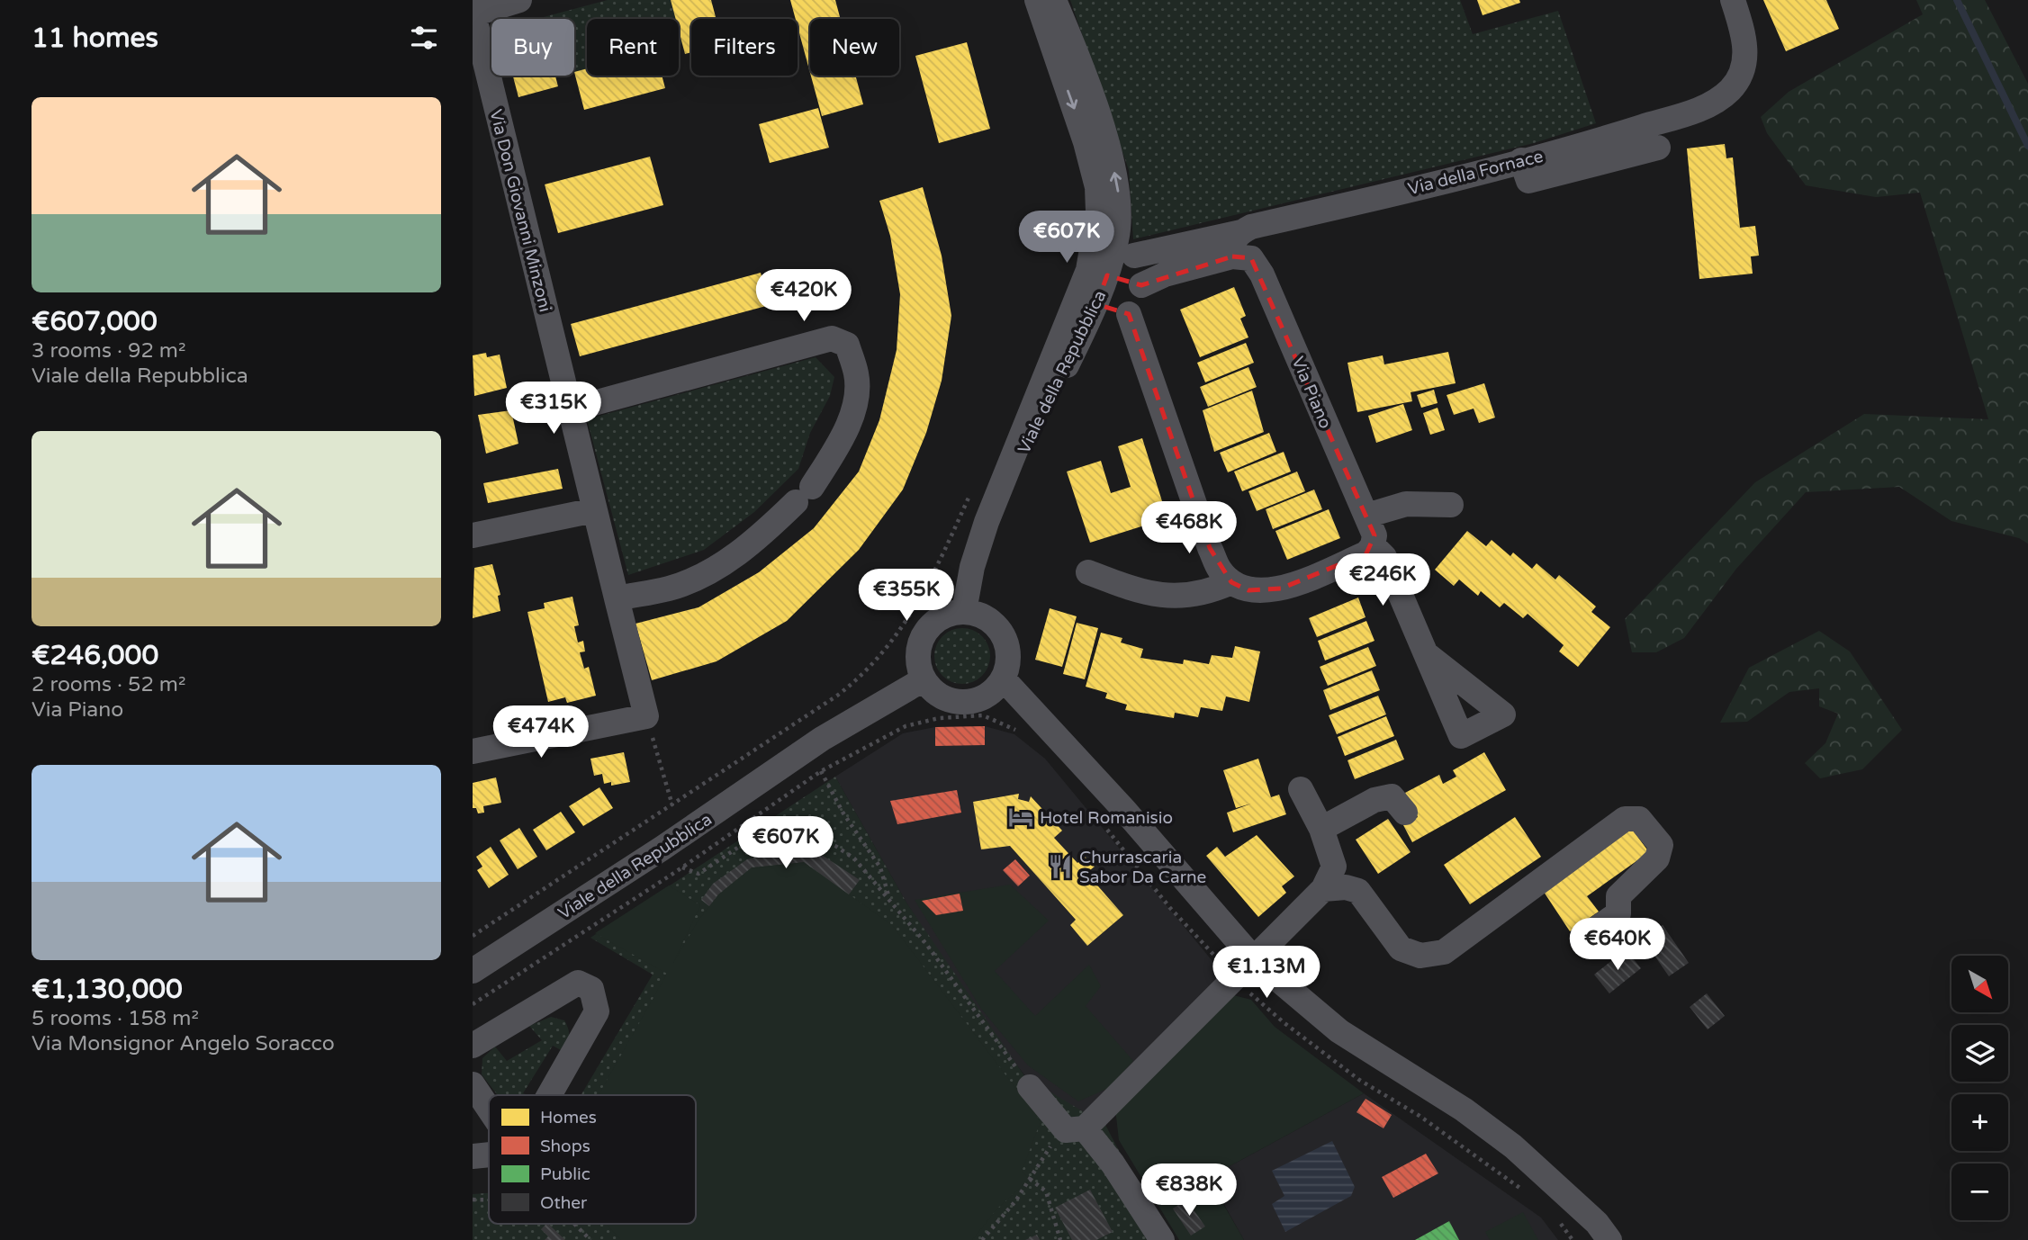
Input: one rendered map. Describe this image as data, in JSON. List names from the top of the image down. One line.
{"streets":{"street":["Via della Fornace","Via Don Giovanni Minzoni","Viale della Repubblica","Via Piano"]},"places":{"hotel":["Hotel Romanisio"],"restaurant":["Churrascaria Sabor Da Carne"]},"legend":["Homes","Shops","Public","Other"],"north":"bottom right","page":{"heading":"11 homes","chip":["Buy","Rent","Filters","New"],"list":[{"name":"€607,000","note":"3 rooms · 92 m² · Viale della Repubblica"},{"name":"€246,000","note":"2 rooms · 52 m² · Via Piano"},{"name":"€1,130,000","note":"5 rooms · 158 m² · Via Monsignor Angelo Soracco"}],"price":["€607K","€420K","€315K","€468K","€246K","€355K","€474K","€607K","€640K","€1.13M","€838K"],"map_buttons":["+","−"]}}
